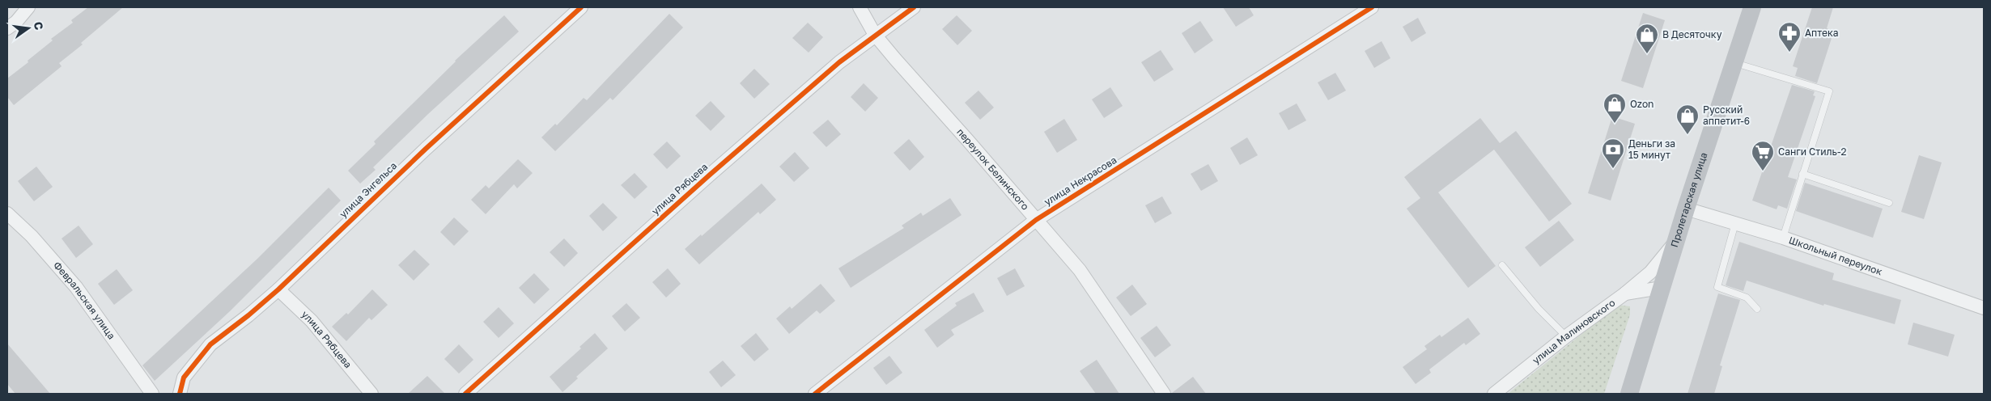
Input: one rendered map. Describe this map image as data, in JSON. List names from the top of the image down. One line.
{"streets":{"main road":["Пролетарская улица"],"street":["переулок Белинского","улица Некрасова","улица Рябцева","улица Энгельса","Школьный переулок","Февральская улица","улица Малиновского"]},"crossings":[["переулок Белинского","улица Некрасова"],["переулок Белинского","улица Рябцева"],["улица Рябцева","улица Энгельса"],["Пролетарская улица","Школьный переулок"],["Пролетарская улица","улица Малиновского"]],"places":{"pharmacy":["Аптека"],"shop":["В Десяточку","Ozon","Русский аппетит-6"],"bank":["Деньги за 15 минут"],"supermarket":["Санги Стиль-2"]},"north":"right"}
